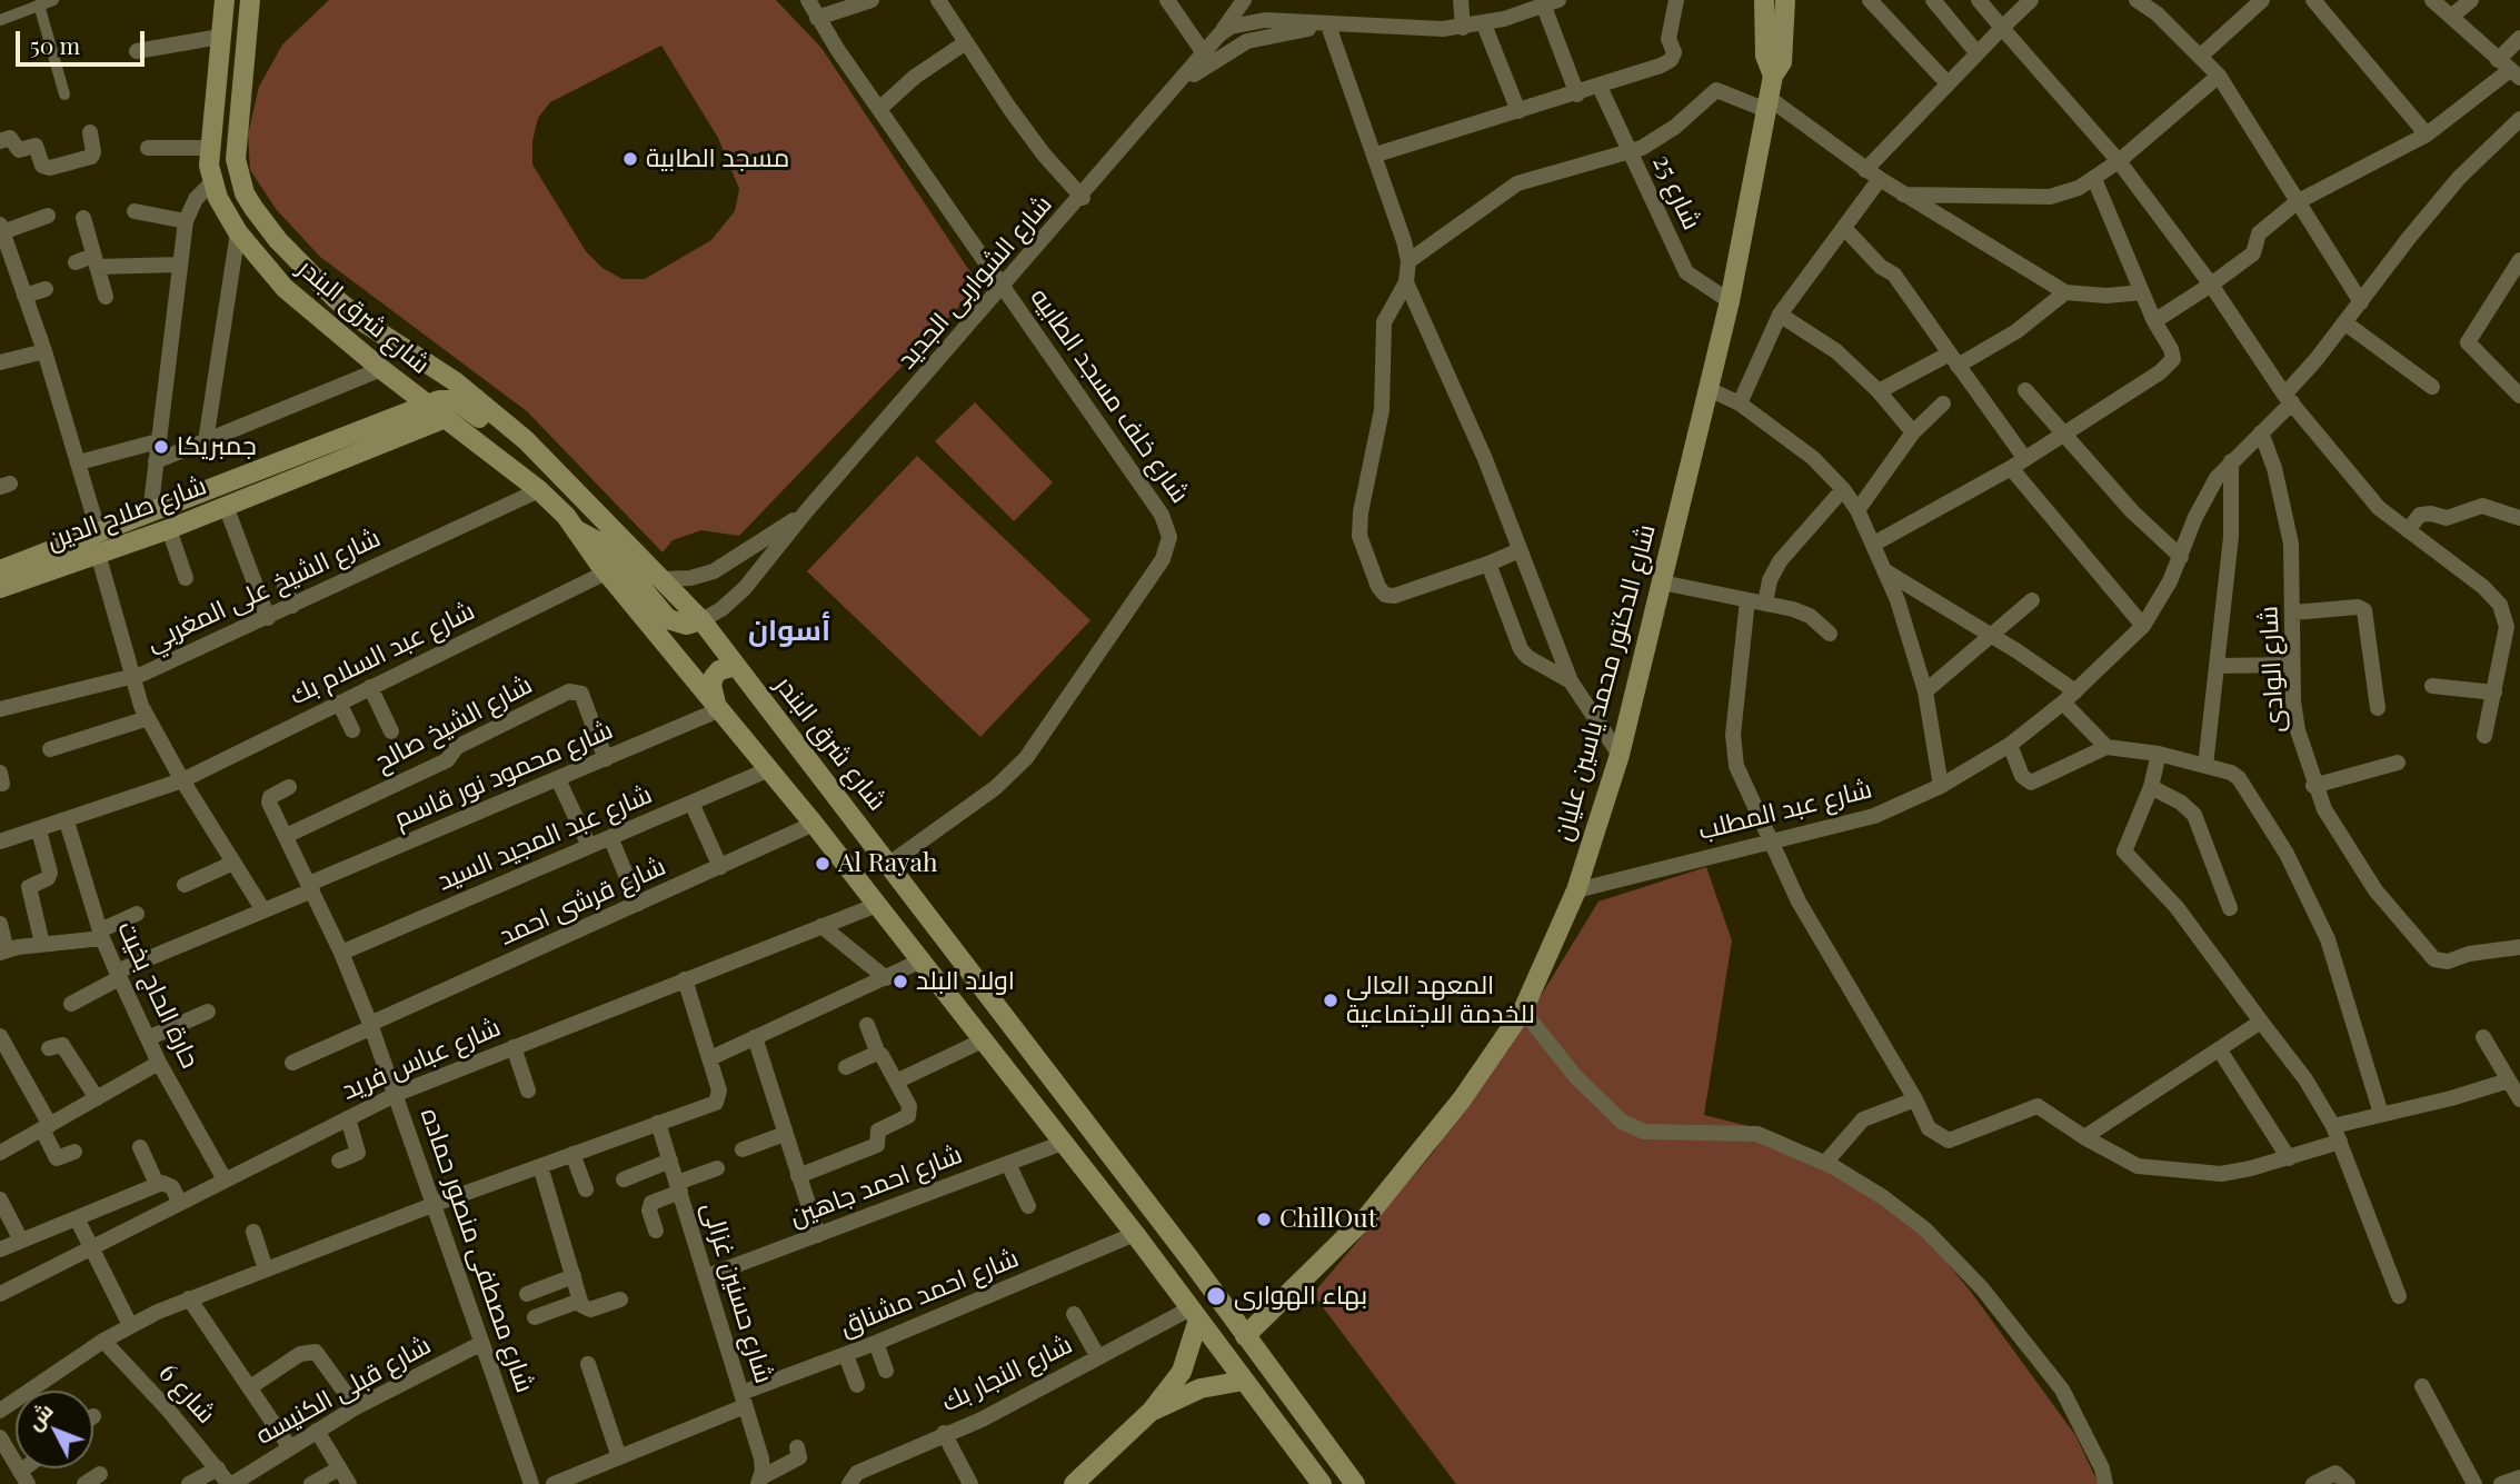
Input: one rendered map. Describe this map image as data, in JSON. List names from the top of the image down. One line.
{"streets":{"main road":["شارع شرق البندر","شارع صلاح الدين","شارع الدكتور محمد ياسين عليان"],"street":["شارع 25","شارع الشواربى الجديد","شارع خلف مسجد الطابيه","شارع الشيخ على المغربي","شارع عبد السلام بك","شارع الوادى","شارع الشيخ صالح","شارع محمود نور قاسم","شارع عبد المطلب","شارع عبد المجيد السيد","شارع قرشى احمد","حارة الحاج بخيت","شارع عباس فريد","شارع احمد جاهين","شارع مصطفى منصور حماده","شارع حسنين غزالى","شارع احمد مشناق","شارع النجار بك","شارع قبلى الكنيسه","شارع 6"]},"crossings":[["شارع 25","شارع الدكتور محمد ياسين عليان"],["شارع الشواربى الجديد","شارع شرق البندر"],["شارع الشواربى الجديد","شارع خلف مسجد الطابيه"],["شارع شرق البندر","شارع خلف مسجد الطابيه"],["شارع شرق البندر","شارع صلاح الدين"],["شارع شرق البندر","شارع الشيخ على المغربي"],["شارع شرق البندر","شارع عبد السلام بك"],["شارع شرق البندر","شارع الدكتور محمد ياسين عليان"],["شارع شرق البندر","شارع محمود نور قاسم"],["شارع شرق البندر","شارع عبد المجيد السيد"],["شارع شرق البندر","شارع قرشى احمد"],["شارع شرق البندر","شارع عباس فريد"],["شارع شرق البندر","شارع احمد جاهين"],["شارع شرق البندر","شارع احمد مشناق"],["شارع شرق البندر","شارع النجار بك"],["شارع عبد السلام بك","حارة الحاج بخيت"],["شارع الوادى","شارع عبد المطلب"],["شارع الدكتور محمد ياسين عليان","شارع عبد المطلب"],["شارع الشيخ صالح","شارع محمود نور قاسم"],["شارع الشيخ صالح","شارع مصطفى منصور حماده"],["شارع محمود نور قاسم","حارة الحاج بخيت"],["شارع محمود نور قاسم","شارع مصطفى منصور حماده"],["شارع عبد المجيد السيد","شارع مصطفى منصور حماده"],["شارع قرشى احمد","شارع مصطفى منصور حماده"],["حارة الحاج بخيت","شارع عباس فريد"],["شارع عباس فريد","شارع مصطفى منصور حماده"],["شارع احمد جاهين","شارع حسنين غزالى"],["شارع مصطفى منصور حماده","شارع قبلى الكنيسه"],["شارع حسنين غزالى","شارع احمد مشناق"],["شارع قبلى الكنيسه","شارع 6"]],"districts":["أسوان"],"places":["مسجد الطابية","جمبريكا","Al Rayah","اولاد البلد","المعهد العالى للخدمة الاجتماعية","ChillOut","بهاء الهوارى"],"scale_bar":"50 m","north":"top left"}
